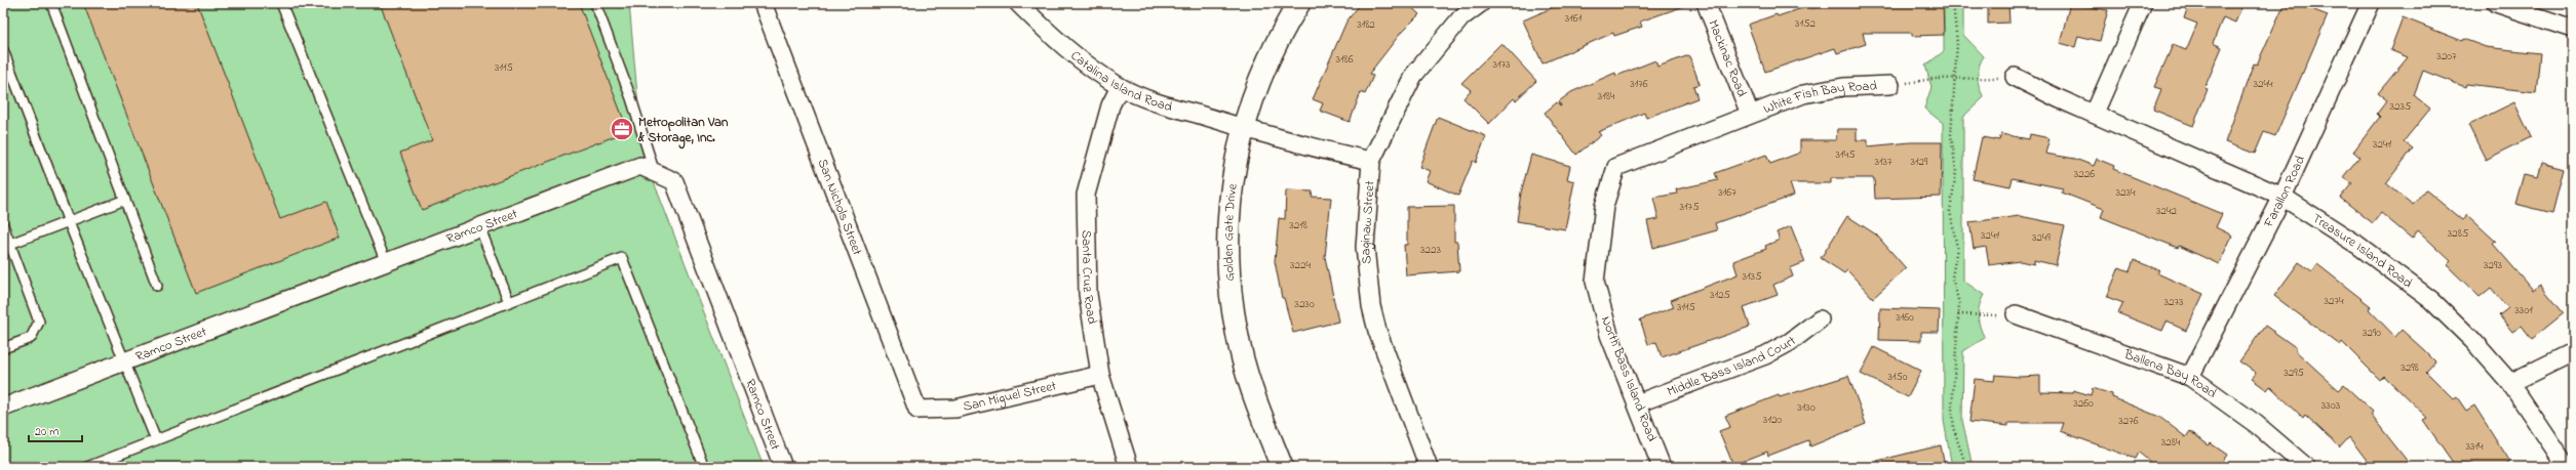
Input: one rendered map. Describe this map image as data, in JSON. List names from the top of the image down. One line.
{"streets":{"street":["Mackinac Road","Catalina Island Road","White Fish Bay Road","Farallon Road","San Nichols Street","Saginaw Street","Ramco Street","Golden Gate Drive","Treasure Island Road","Santa Cruz Road","Middle Bass Island Court","Ballena Bay Road","North Bass Island Road","San Miguel Street"]},"crossings":[["Mackinac Road","White Fish Bay Road"],["Mackinac Road","North Bass Island Road"],["Catalina Island Road","Saginaw Street"],["Catalina Island Road","Golden Gate Drive"],["Catalina Island Road","Santa Cruz Road"],["White Fish Bay Road","North Bass Island Road"],["Farallon Road","Treasure Island Road"],["Farallon Road","Ballena Bay Road"],["San Nichols Street","San Miguel Street"],["Santa Cruz Road","San Miguel Street"],["Middle Bass Island Court","North Bass Island Road"]],"places":{"office":["Metropolitan Van & Storage, Inc."]},"house_numbers":["3161","3152","3182","3207","3186","3173","3115","3176","3244","3184","3235","3241","3145","3137","3129","3226","3167","3234","3175","3242","3218","3285","3241","3249","3223","3224","3293","3135","3125","3274","3273","3230","3115","3301","3160","3290","3298","3295","3150","3260","3303","3130","3120","3276","3284","3314"],"scale_bar":"20 m"}
